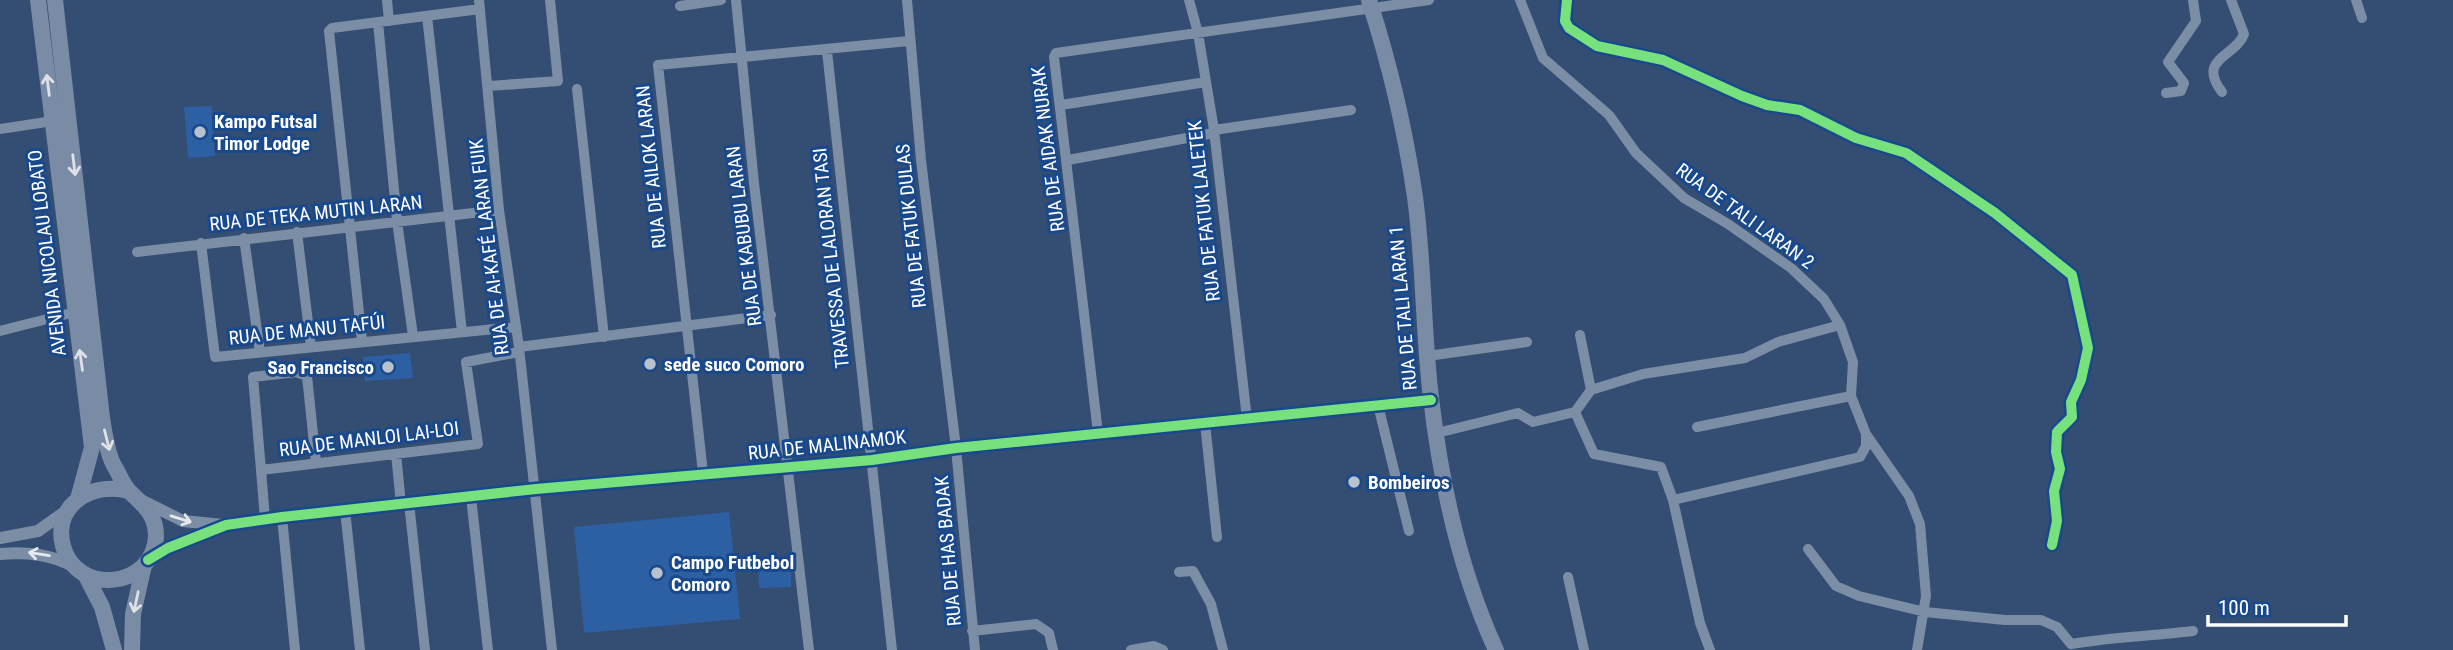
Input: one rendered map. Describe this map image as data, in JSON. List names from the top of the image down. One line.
{"streets":{"main road":["AVENIDA NICOLAU LOBATO","RUA DE TALI LARAN 1"],"street":["RUA DE AIDAK NURAK","RUA DE AILOK LARAN","RUA DE FATUK LALETEK","RUA DE TEKA MUTIN LARAN","RUA DE TALI LARAN 2","RUA DE FATUK DULAS","RUA DE KABUBU LARAN","RUA DE AI-KAFÉ LARAN FUIK","TRAVESSA DE LALORAN TASI","RUA DE MANU TAFÚI","RUA DE MANLOI LAI-LOI","RUA DE MALINAMOK","RUA DE HAS BADAK"]},"crossings":[["RUA DE AIDAK NURAK","RUA DE FATUK LALETEK"],["RUA DE AIDAK NURAK","RUA DE TALI LARAN 1"],["RUA DE AIDAK NURAK","RUA DE MALINAMOK"],["RUA DE AILOK LARAN","RUA DE FATUK DULAS"],["RUA DE AILOK LARAN","RUA DE KABUBU LARAN"],["RUA DE AILOK LARAN","TRAVESSA DE LALORAN TASI"],["RUA DE AILOK LARAN","RUA DE MALINAMOK"],["RUA DE FATUK LALETEK","RUA DE MALINAMOK"],["RUA DE TEKA MUTIN LARAN","RUA DE AI-KAFÉ LARAN FUIK"],["RUA DE TEKA MUTIN LARAN","RUA DE MANU TAFÚI"],["RUA DE FATUK DULAS","RUA DE MALINAMOK"],["RUA DE FATUK DULAS","RUA DE HAS BADAK"],["RUA DE KABUBU LARAN","RUA DE MALINAMOK"],["RUA DE AI-KAFÉ LARAN FUIK","RUA DE MANU TAFÚI"],["RUA DE AI-KAFÉ LARAN FUIK","RUA DE MANLOI LAI-LOI"],["RUA DE AI-KAFÉ LARAN FUIK","RUA DE MALINAMOK"],["TRAVESSA DE LALORAN TASI","RUA DE MALINAMOK"],["RUA DE TALI LARAN 1","RUA DE MALINAMOK"],["RUA DE MANLOI LAI-LOI","RUA DE MALINAMOK"],["RUA DE MALINAMOK","RUA DE HAS BADAK"]],"places":["Kampo Futsal Timor Lodge","sede suco Comoro","Sao Francisco","Bombeiros","Campo Futbebol Comoro"],"scale_bar":"100 m"}
